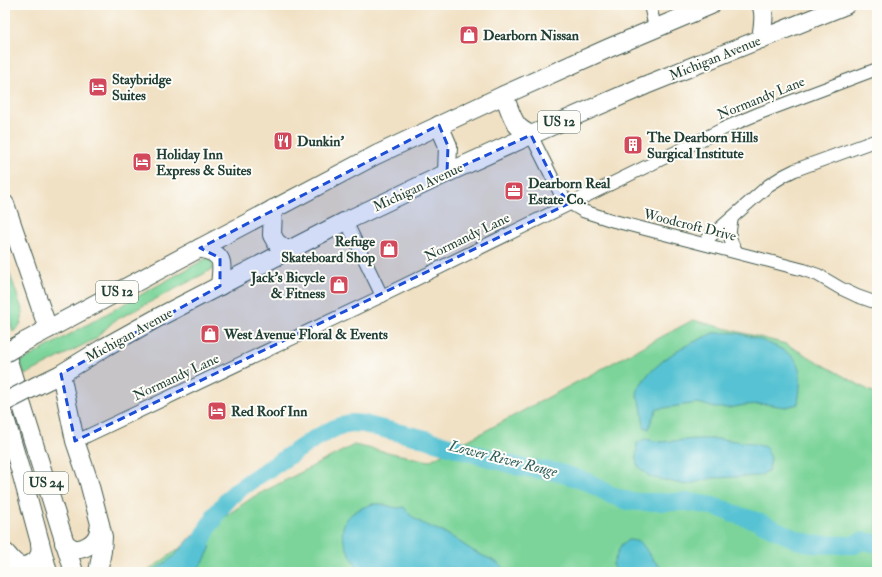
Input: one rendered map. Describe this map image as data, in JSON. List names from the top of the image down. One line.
{"streets":{"main road":["Michigan Avenue","US 12","US 24"],"street":["Normandy Lane","Woodcroft Drive"]},"crossings":[["Michigan Avenue","Woodcroft Drive"],["Normandy Lane","Woodcroft Drive"],["US 12","US 24"]],"water":["Lower River Rouge"],"places":{"shop":["Dearborn Nissan","Refuge Skateboard Shop","Jack's Bicycle & Fitness","West Avenue Floral & Events"],"hotel":["Staybridge Suites","Holiday Inn Express & Suites","Red Roof Inn"],"restaurant":["Dunkin'"],"building":["The Dearborn Hills Surgical Institute"],"office":["Dearborn Real Estate Co."]}}
